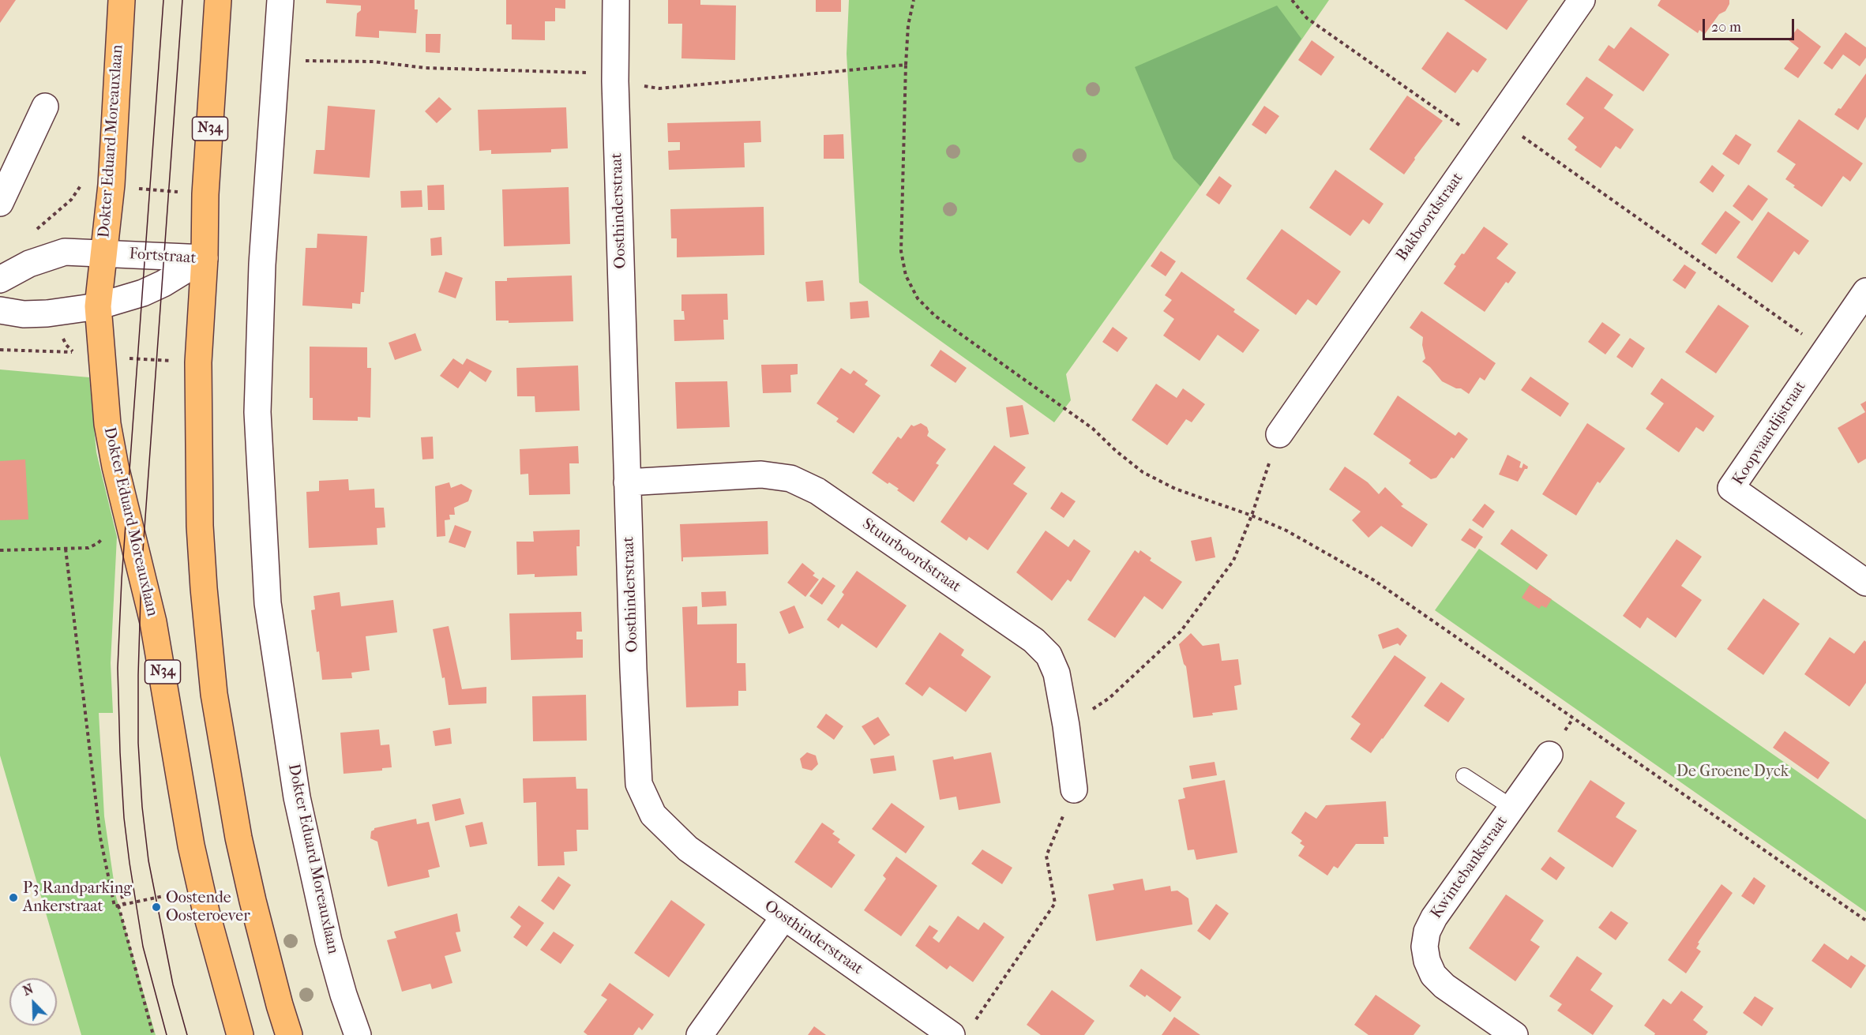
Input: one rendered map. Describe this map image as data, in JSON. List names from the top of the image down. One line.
{"streets":{"main road":["N34","Dokter Eduard Moreauxlaan"],"street":["Oosthinderstraat","Bakboordstraat","Fortstraat","Koopvaardijstraat","Stuurboordstraat","Kwintebankstraat"]},"crossings":[["N34","Fortstraat"],["Dokter Eduard Moreauxlaan","Fortstraat"],["Oosthinderstraat","Stuurboordstraat"]],"parks":["De Groene Dyck"],"places":["P3 Randparking Ankerstraat","Oostende Oosteroever"],"scale_bar":"20 m","north":"top left"}
